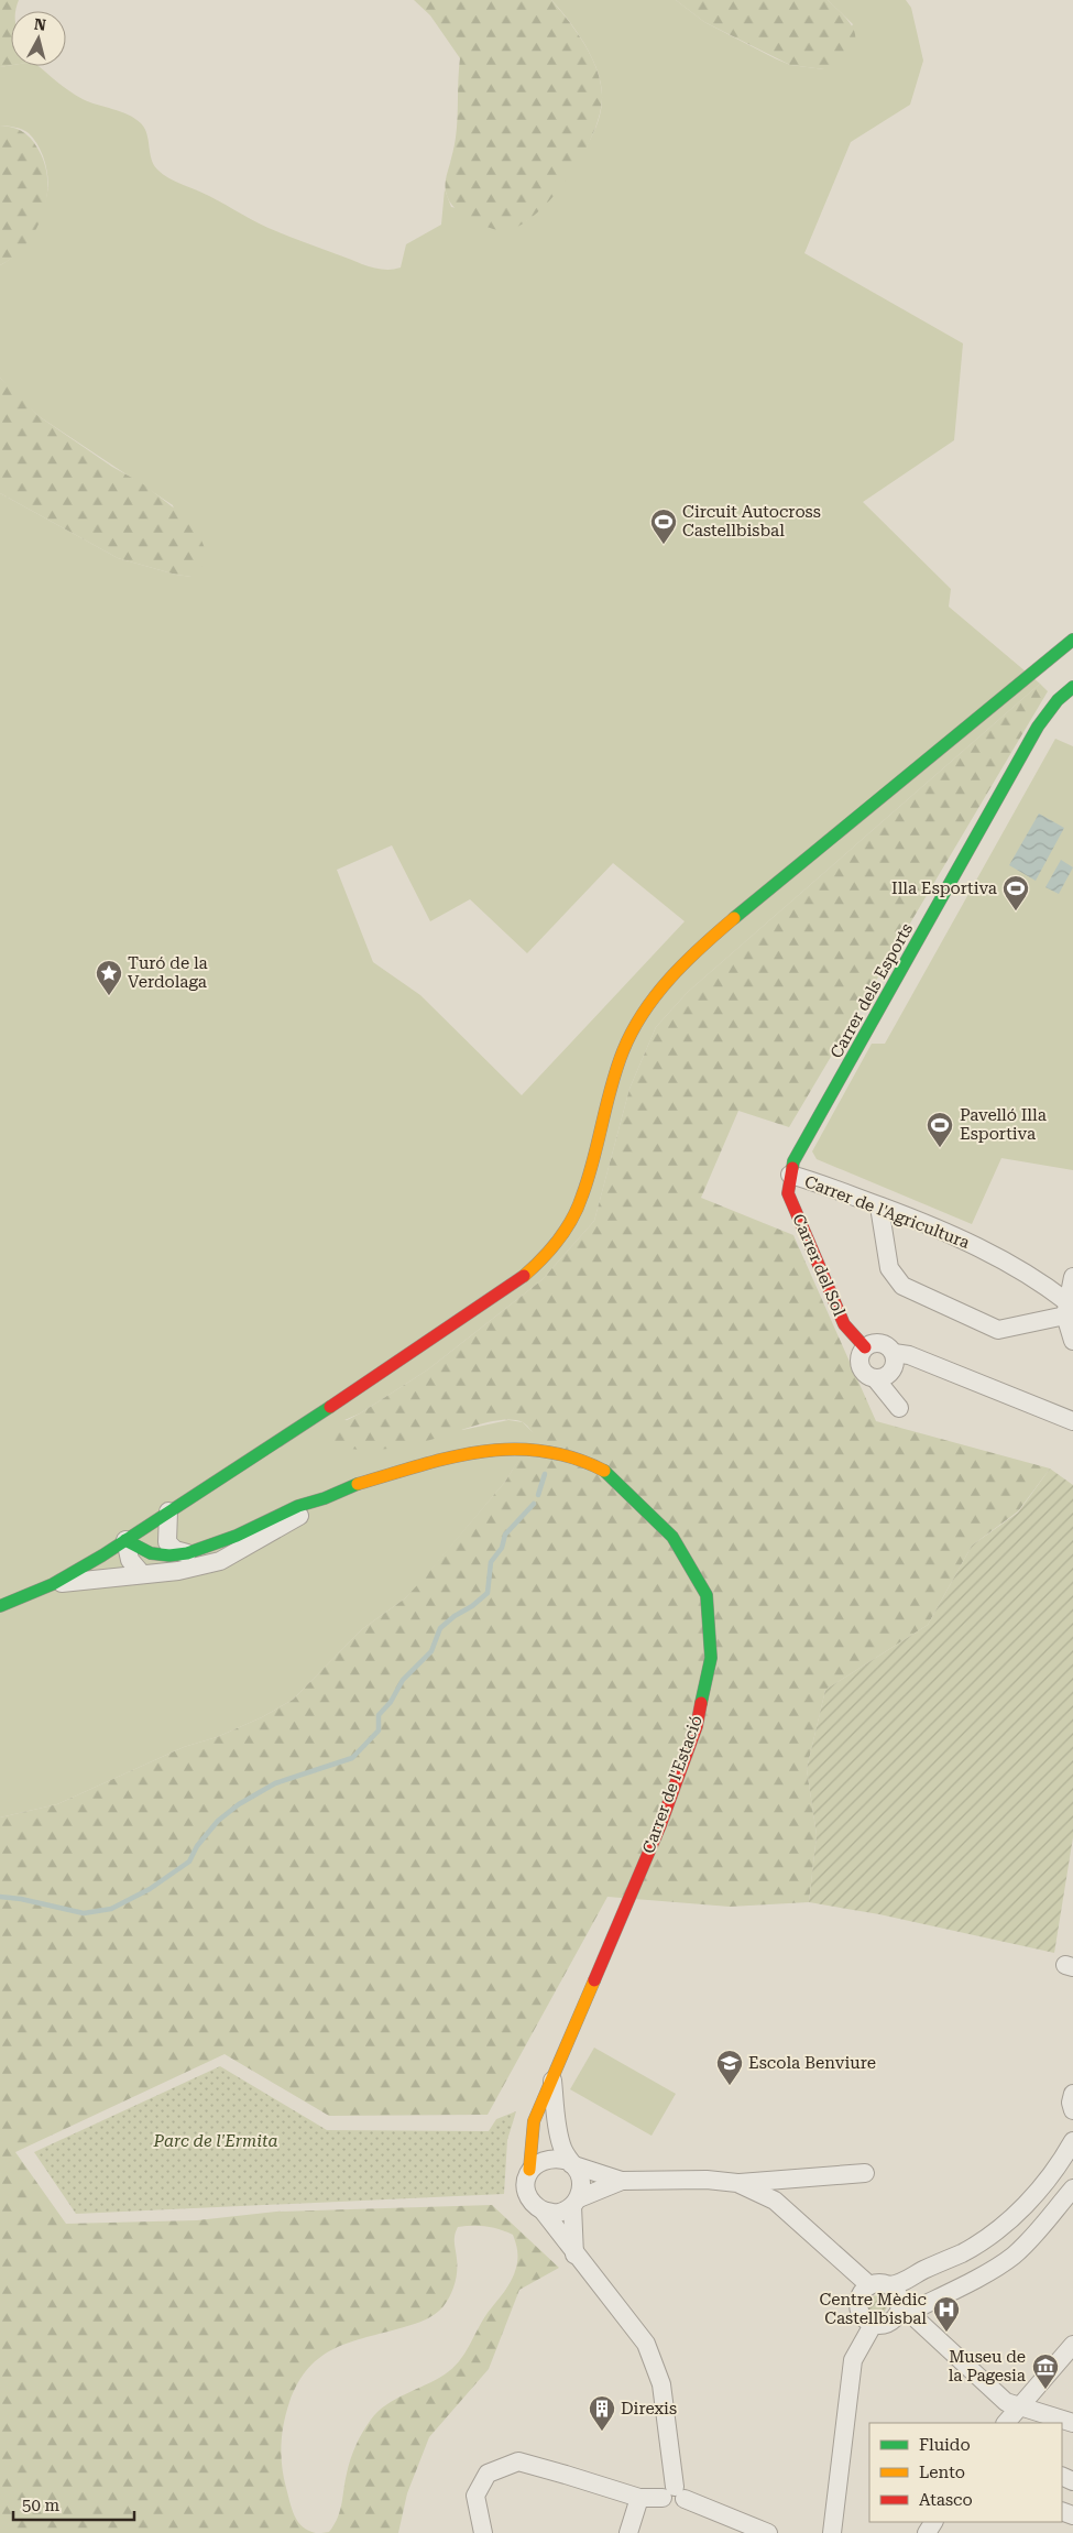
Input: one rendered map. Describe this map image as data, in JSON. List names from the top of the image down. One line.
{"streets":{"street":["Carrer dels Esports","Carrer de l'Agricultura","Carrer del Sol","Carrer de l'Estació"]},"crossings":[["Carrer dels Esports","Carrer de l'Agricultura"],["Carrer dels Esports","Carrer del Sol"],["Carrer de l'Agricultura","Carrer del Sol"]],"parks":["Parc de l'Ermita"],"places":{"sports":["Circuit Autocross Castellbisbal","Illa Esportiva","Pavelló Illa Esportiva"],"place":["Turó de la Verdolaga"],"school or university":["Escola Benviure"],"hospital":["Centre Mèdic Castellbisbal"],"museum":["Museu de la Pagesia"],"building":["Direxis"]},"legend":["Fluido","Lento","Atasco"],"scale_bar":"50 m","north":"top"}
